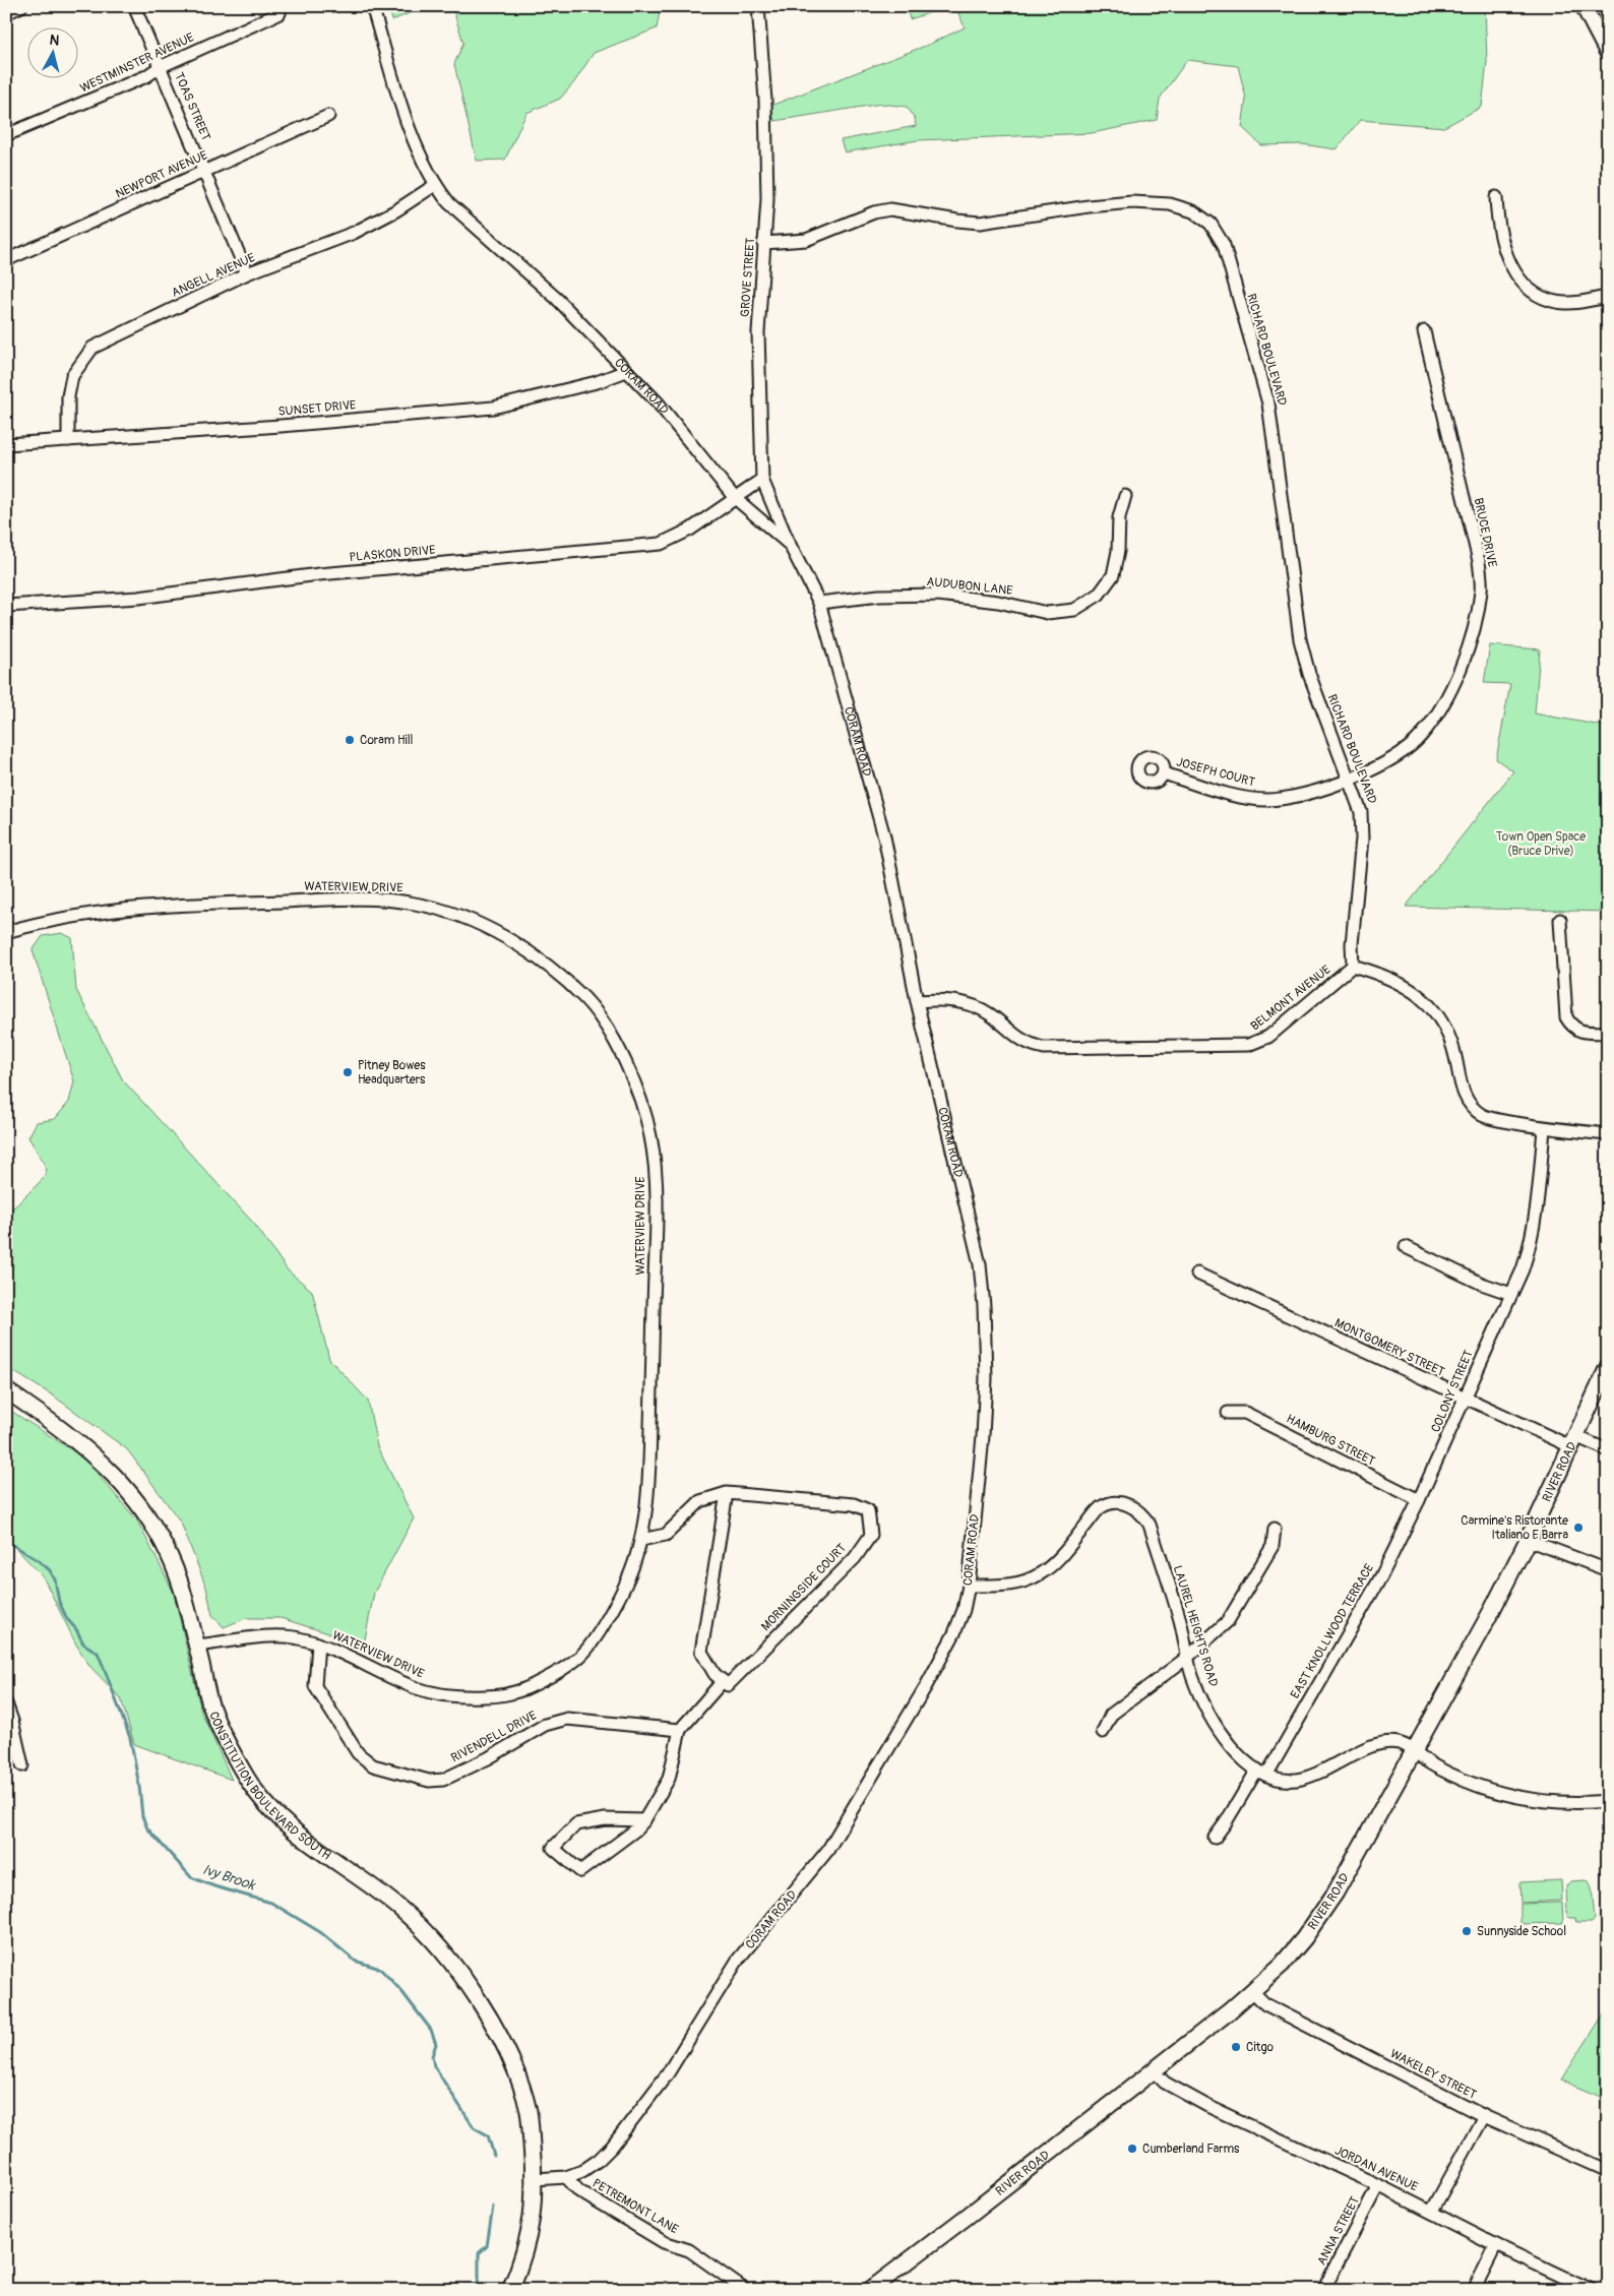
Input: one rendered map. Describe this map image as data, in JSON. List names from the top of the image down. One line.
{"streets":{"main road":["RIVER ROAD","CONSTITUTION BOULEVARD SOUTH"],"street":["WESTMINSTER AVENUE","TOAS STREET","NEWPORT AVENUE","ANGELL AVENUE","GROVE STREET","RICHARD BOULEVARD","CORAM ROAD","SUNSET DRIVE","BRUCE DRIVE","PLASKON DRIVE","AUDUBON LANE","JOSEPH COURT","WATERVIEW DRIVE","BELMONT AVENUE","MONTGOMERY STREET","COLONY STREET","HAMBURG STREET","MORNINGSIDE COURT","LAUREL HEIGHTS ROAD","EAST KNOLLWOOD TERRACE","RIVENDELL DRIVE","WAKELEY STREET","JORDAN AVENUE","PETREMONT LANE","ANNA STREET"]},"crossings":[["WESTMINSTER AVENUE","TOAS STREET"],["TOAS STREET","NEWPORT AVENUE"],["TOAS STREET","ANGELL AVENUE"],["ANGELL AVENUE","CORAM ROAD"],["ANGELL AVENUE","SUNSET DRIVE"],["GROVE STREET","RICHARD BOULEVARD"],["GROVE STREET","CORAM ROAD"],["GROVE STREET","PLASKON DRIVE"],["RICHARD BOULEVARD","BRUCE DRIVE"],["RICHARD BOULEVARD","JOSEPH COURT"],["RICHARD BOULEVARD","BELMONT AVENUE"],["CORAM ROAD","SUNSET DRIVE"],["CORAM ROAD","PLASKON DRIVE"],["CORAM ROAD","AUDUBON LANE"],["CORAM ROAD","BELMONT AVENUE"],["CORAM ROAD","LAUREL HEIGHTS ROAD"],["CORAM ROAD","CONSTITUTION BOULEVARD SOUTH"],["CORAM ROAD","PETREMONT LANE"],["BRUCE DRIVE","JOSEPH COURT"],["WATERVIEW DRIVE","MORNINGSIDE COURT"],["WATERVIEW DRIVE","RIVENDELL DRIVE"],["WATERVIEW DRIVE","CONSTITUTION BOULEVARD SOUTH"],["MONTGOMERY STREET","COLONY STREET"],["MONTGOMERY STREET","RIVER ROAD"],["COLONY STREET","HAMBURG STREET"],["COLONY STREET","EAST KNOLLWOOD TERRACE"],["HAMBURG STREET","EAST KNOLLWOOD TERRACE"],["RIVER ROAD","LAUREL HEIGHTS ROAD"],["RIVER ROAD","WAKELEY STREET"],["RIVER ROAD","JORDAN AVENUE"],["MORNINGSIDE COURT","RIVENDELL DRIVE"],["LAUREL HEIGHTS ROAD","EAST KNOLLWOOD TERRACE"],["JORDAN AVENUE","ANNA STREET"]],"water":["Ivy Brook"],"parks":["Town Open Space (Bruce Drive)"],"places":["Coram Hill","Pitney Bowes Headquarters","Carmine's Ristorante Italiano E Barra","Sunnyside School","Citgo","Cumberland Farms"],"north":"top"}
